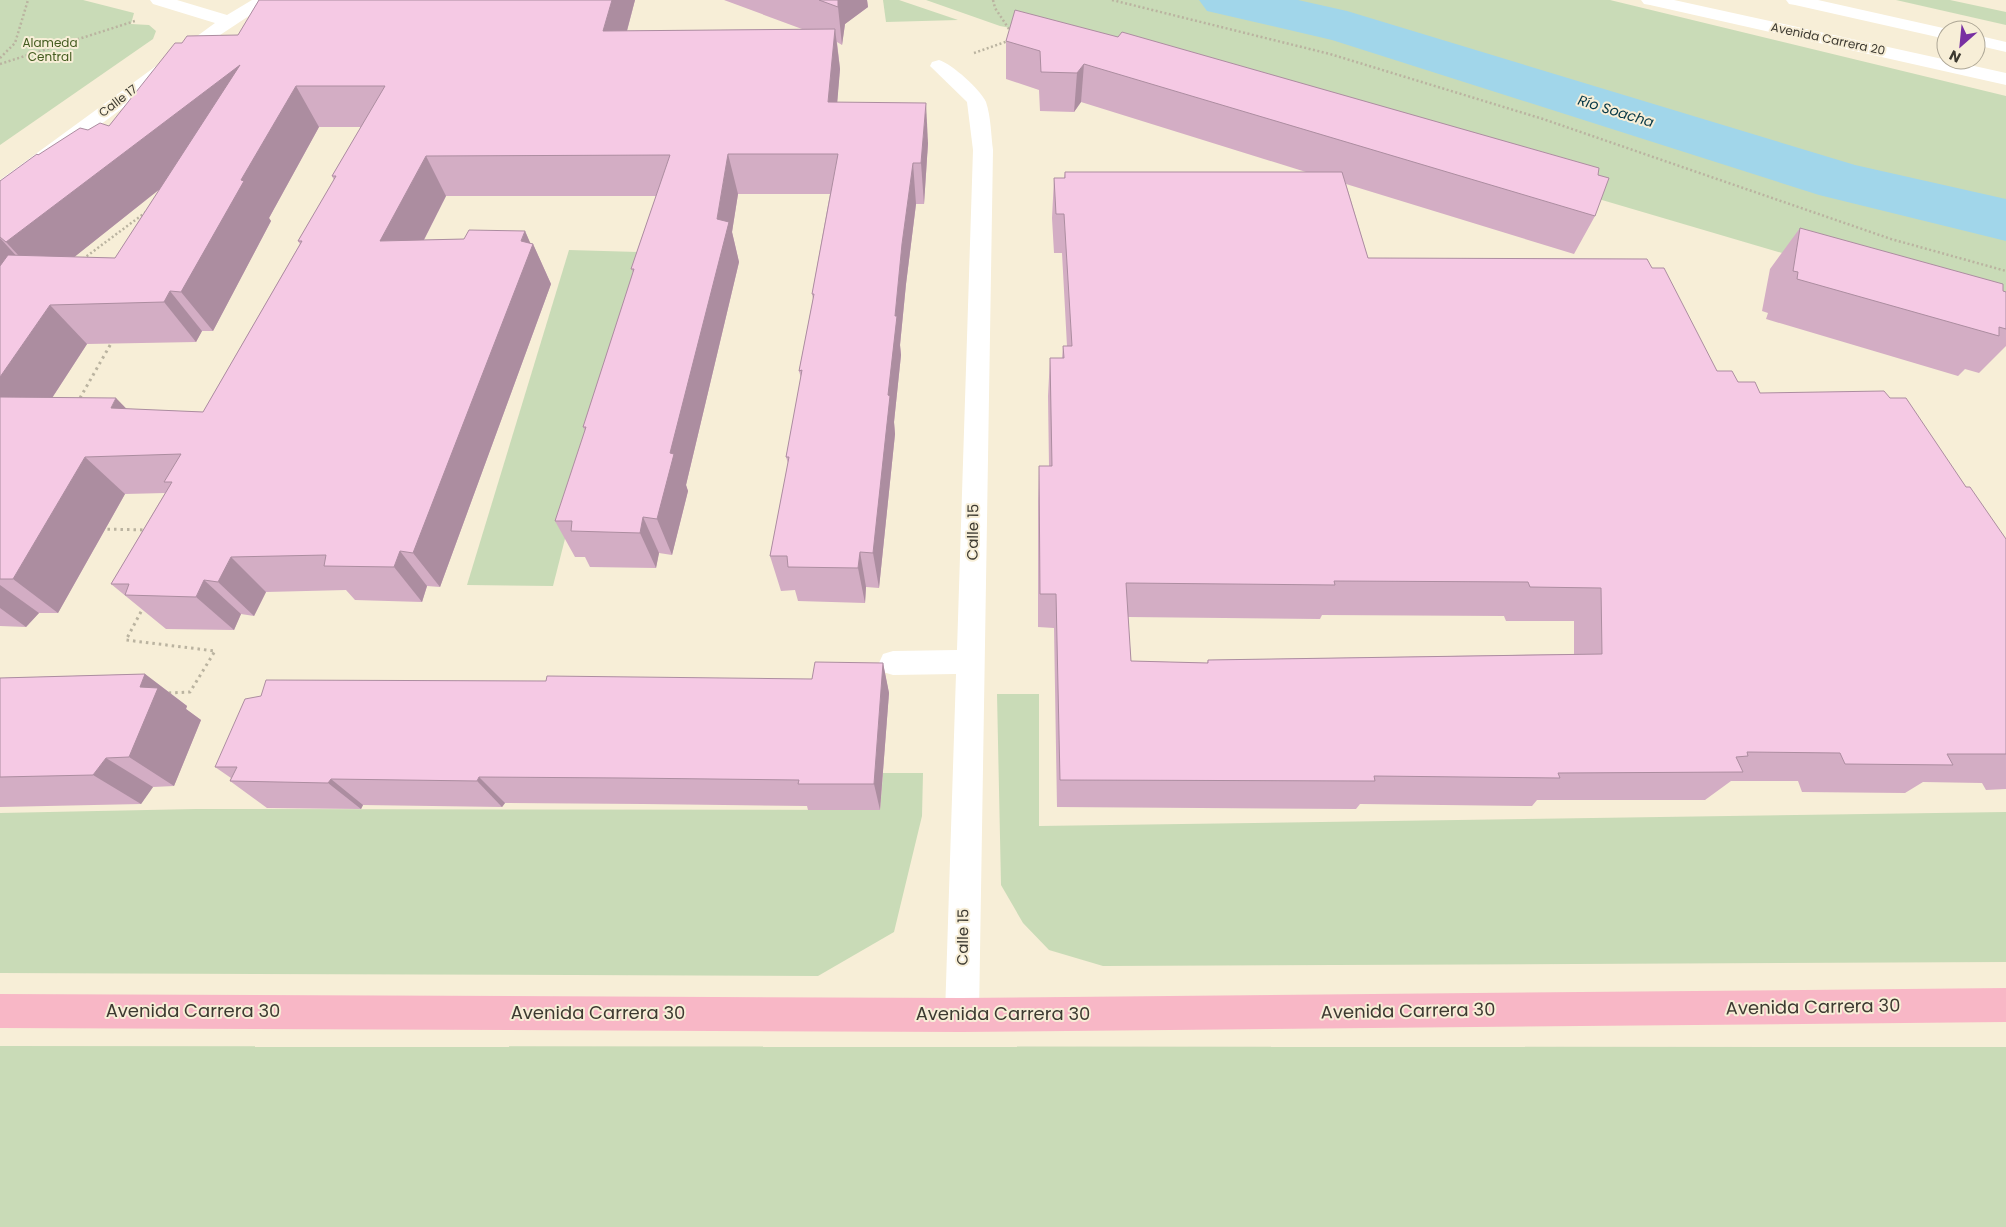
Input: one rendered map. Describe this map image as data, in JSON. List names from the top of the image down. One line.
{"streets":{"main road":["Avenida Carrera 30"],"street":["Avenida Carrera 20","Calle 17","Calle 15"]},"crossings":[["Calle 15","Avenida Carrera 30"]],"water":["Río Soacha"],"parks":["Alameda Central"],"north":"bottom left"}
